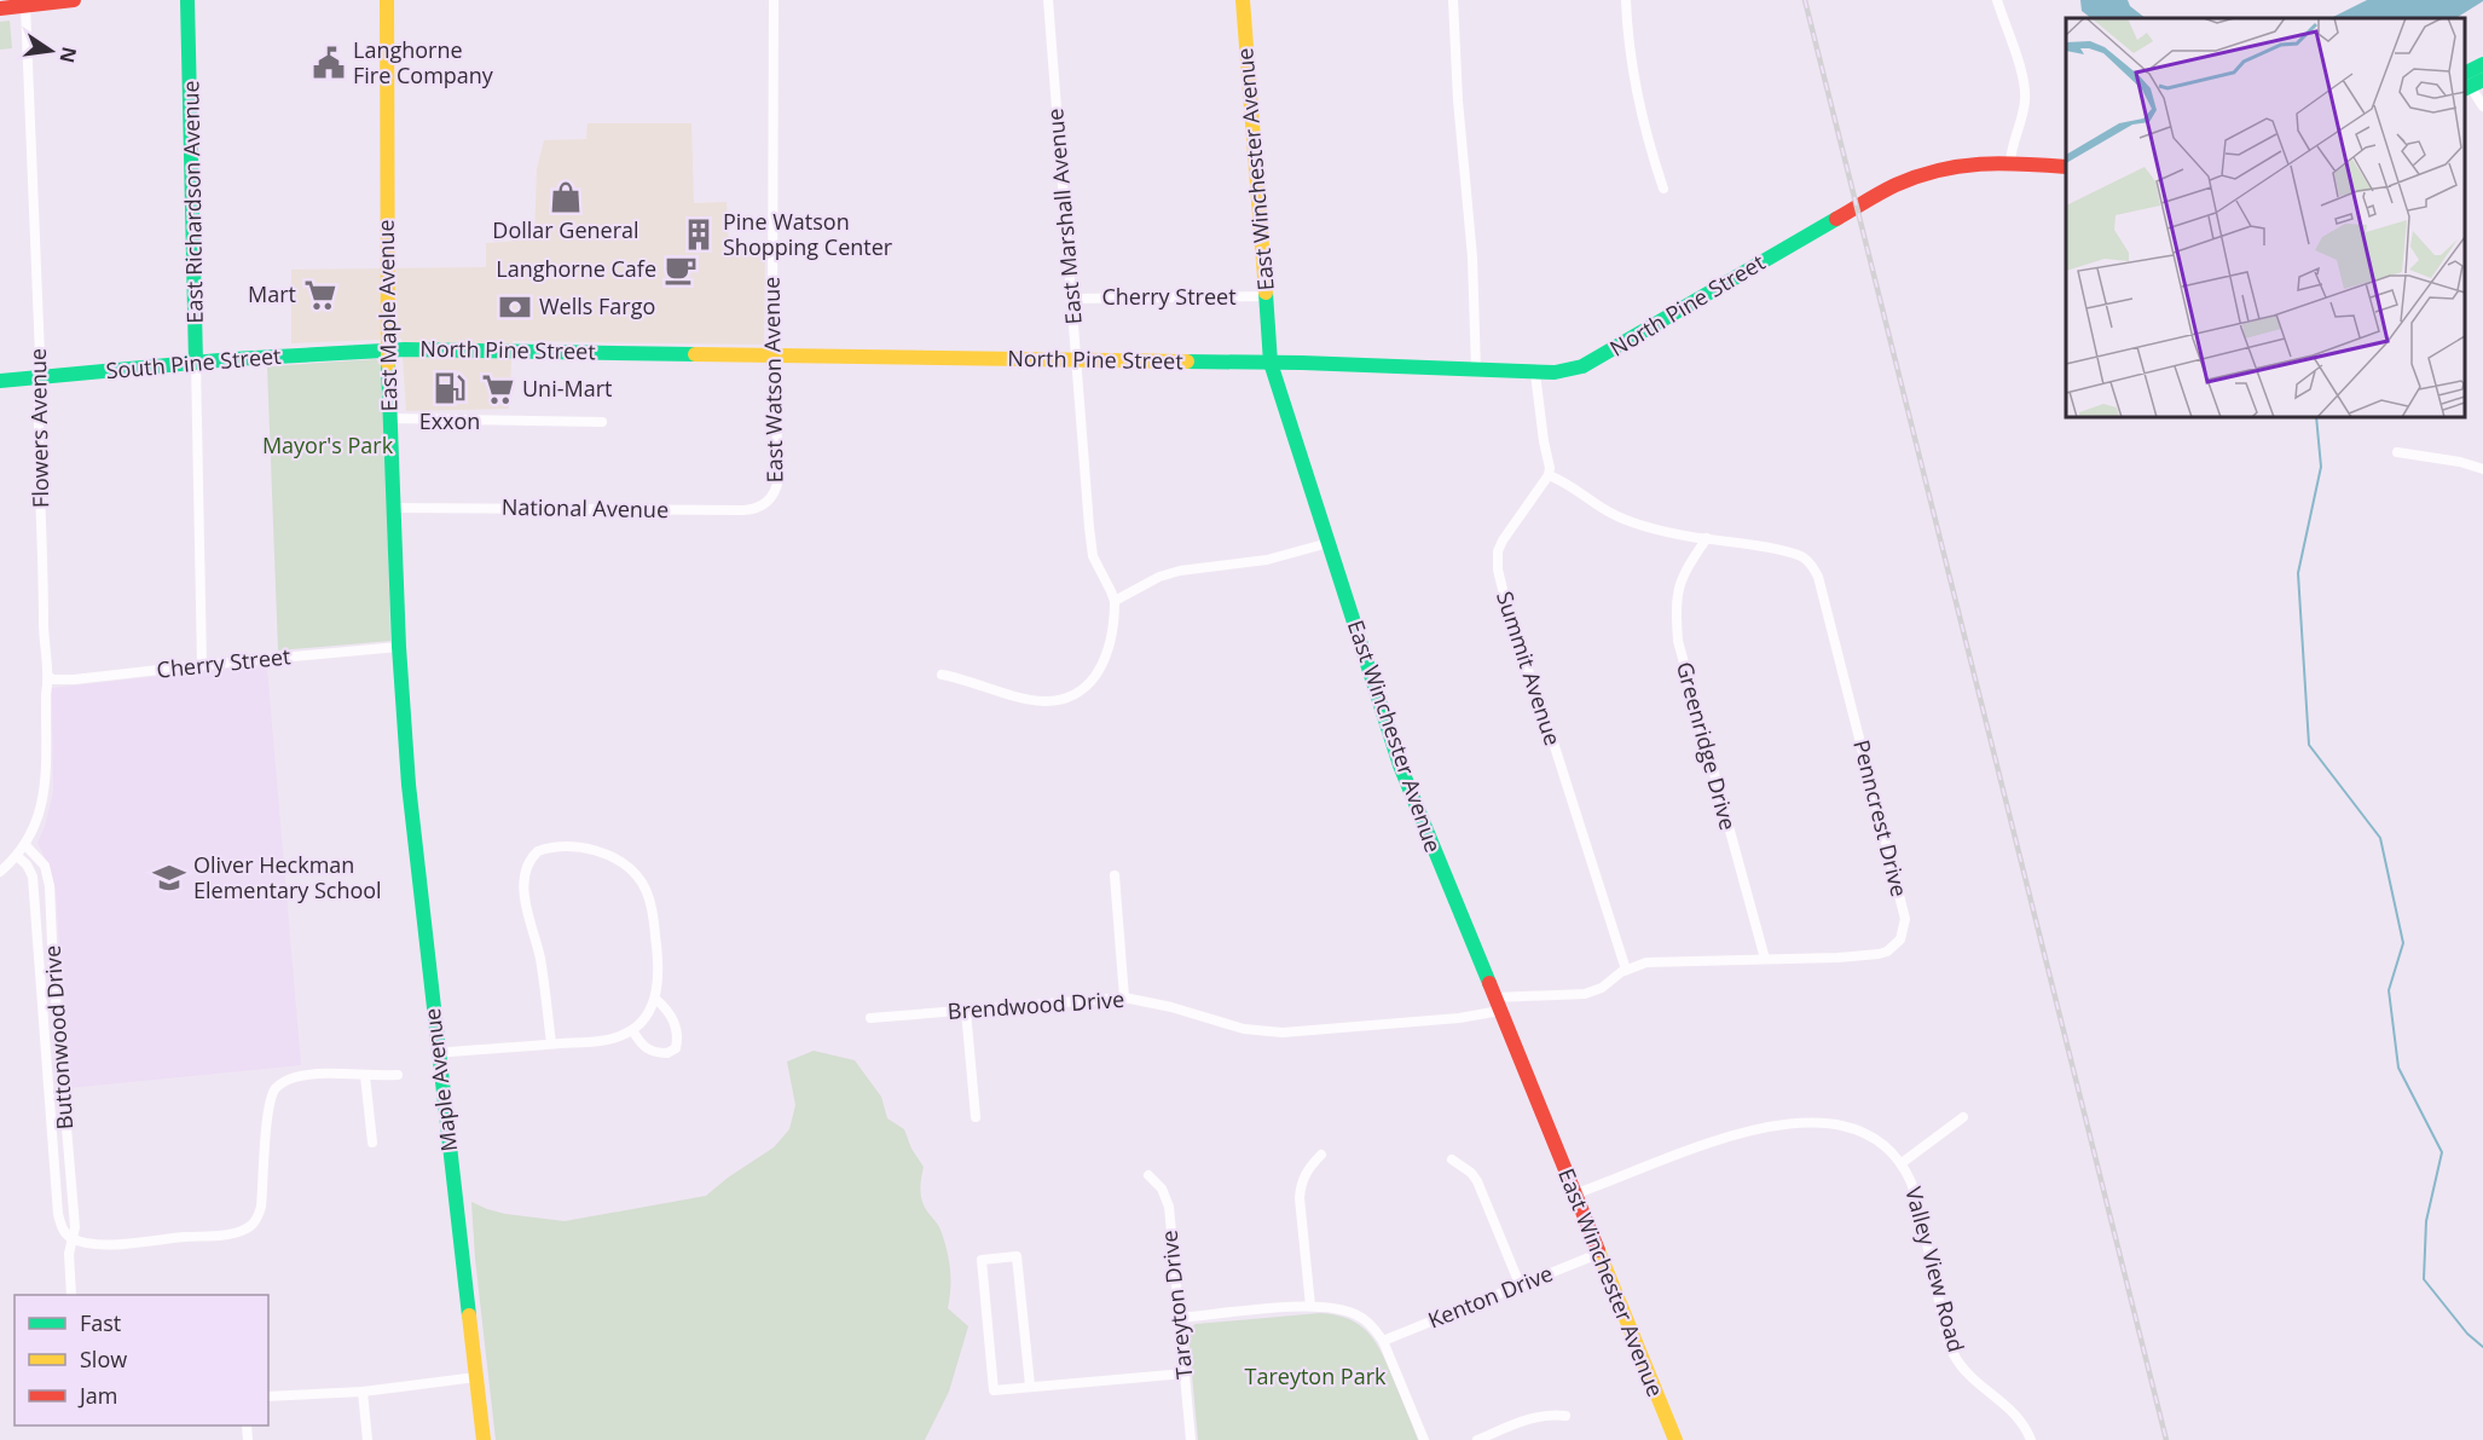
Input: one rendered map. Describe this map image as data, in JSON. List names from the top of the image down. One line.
{"streets":{"main road":["East Winchester Avenue","East Richardson Avenue","North Pine Street","East Maple Avenue","South Pine Street","Maple Avenue"],"street":["East Marshall Avenue","Cherry Street","East Watson Avenue","Flowers Avenue","National Avenue","Summit Avenue","Greenridge Drive","Penncrest Drive","Brendwood Drive","Buttonwood Drive","Valley View Road","Kenton Drive","Tareyton Drive"]},"crossings":[["East Winchester Avenue","Cherry Street"],["East Winchester Avenue","North Pine Street"],["East Winchester Avenue","Penncrest Drive"],["East Winchester Avenue","Brendwood Drive"],["East Winchester Avenue","Valley View Road"],["East Winchester Avenue","Kenton Drive"],["East Richardson Avenue","Cherry Street"],["East Richardson Avenue","South Pine Street"],["East Marshall Avenue","Cherry Street"],["East Marshall Avenue","North Pine Street"],["Cherry Street","East Maple Avenue"],["Cherry Street","Flowers Avenue"],["North Pine Street","East Maple Avenue"],["North Pine Street","South Pine Street"],["North Pine Street","East Watson Avenue"],["East Maple Avenue","South Pine Street"],["East Maple Avenue","National Avenue"],["East Maple Avenue","Maple Avenue"],["South Pine Street","Flowers Avenue"],["East Watson Avenue","National Avenue"],["Flowers Avenue","Buttonwood Drive"],["Summit Avenue","Penncrest Drive"],["Greenridge Drive","Penncrest Drive"],["Penncrest Drive","Brendwood Drive"]],"parks":["Mayor's Park","Tareyton Park"],"places":{"public building":["Langhorne Fire Company"],"shop":["Dollar General"],"building":["Pine Watson Shopping Center"],"cafe":["Langhorne Cafe"],"supermarket":["Mart","Uni-Mart"],"bank":["Wells Fargo"],"fuel station":["Exxon"],"school or university":["Oliver Heckman Elementary School"]},"legend":["Fast","Slow","Jam"],"north":"right"}
